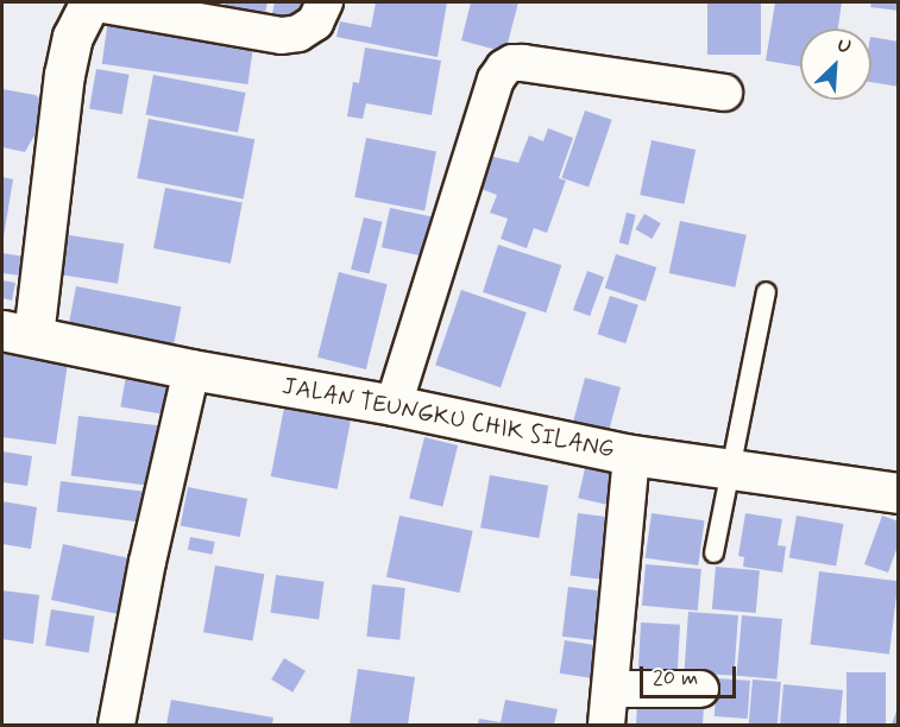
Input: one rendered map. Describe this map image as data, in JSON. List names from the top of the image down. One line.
{"streets":{"street":["JALAN TEUNGKU CHIK SILANG"]},"scale_bar":"20 m","north":"top right"}
